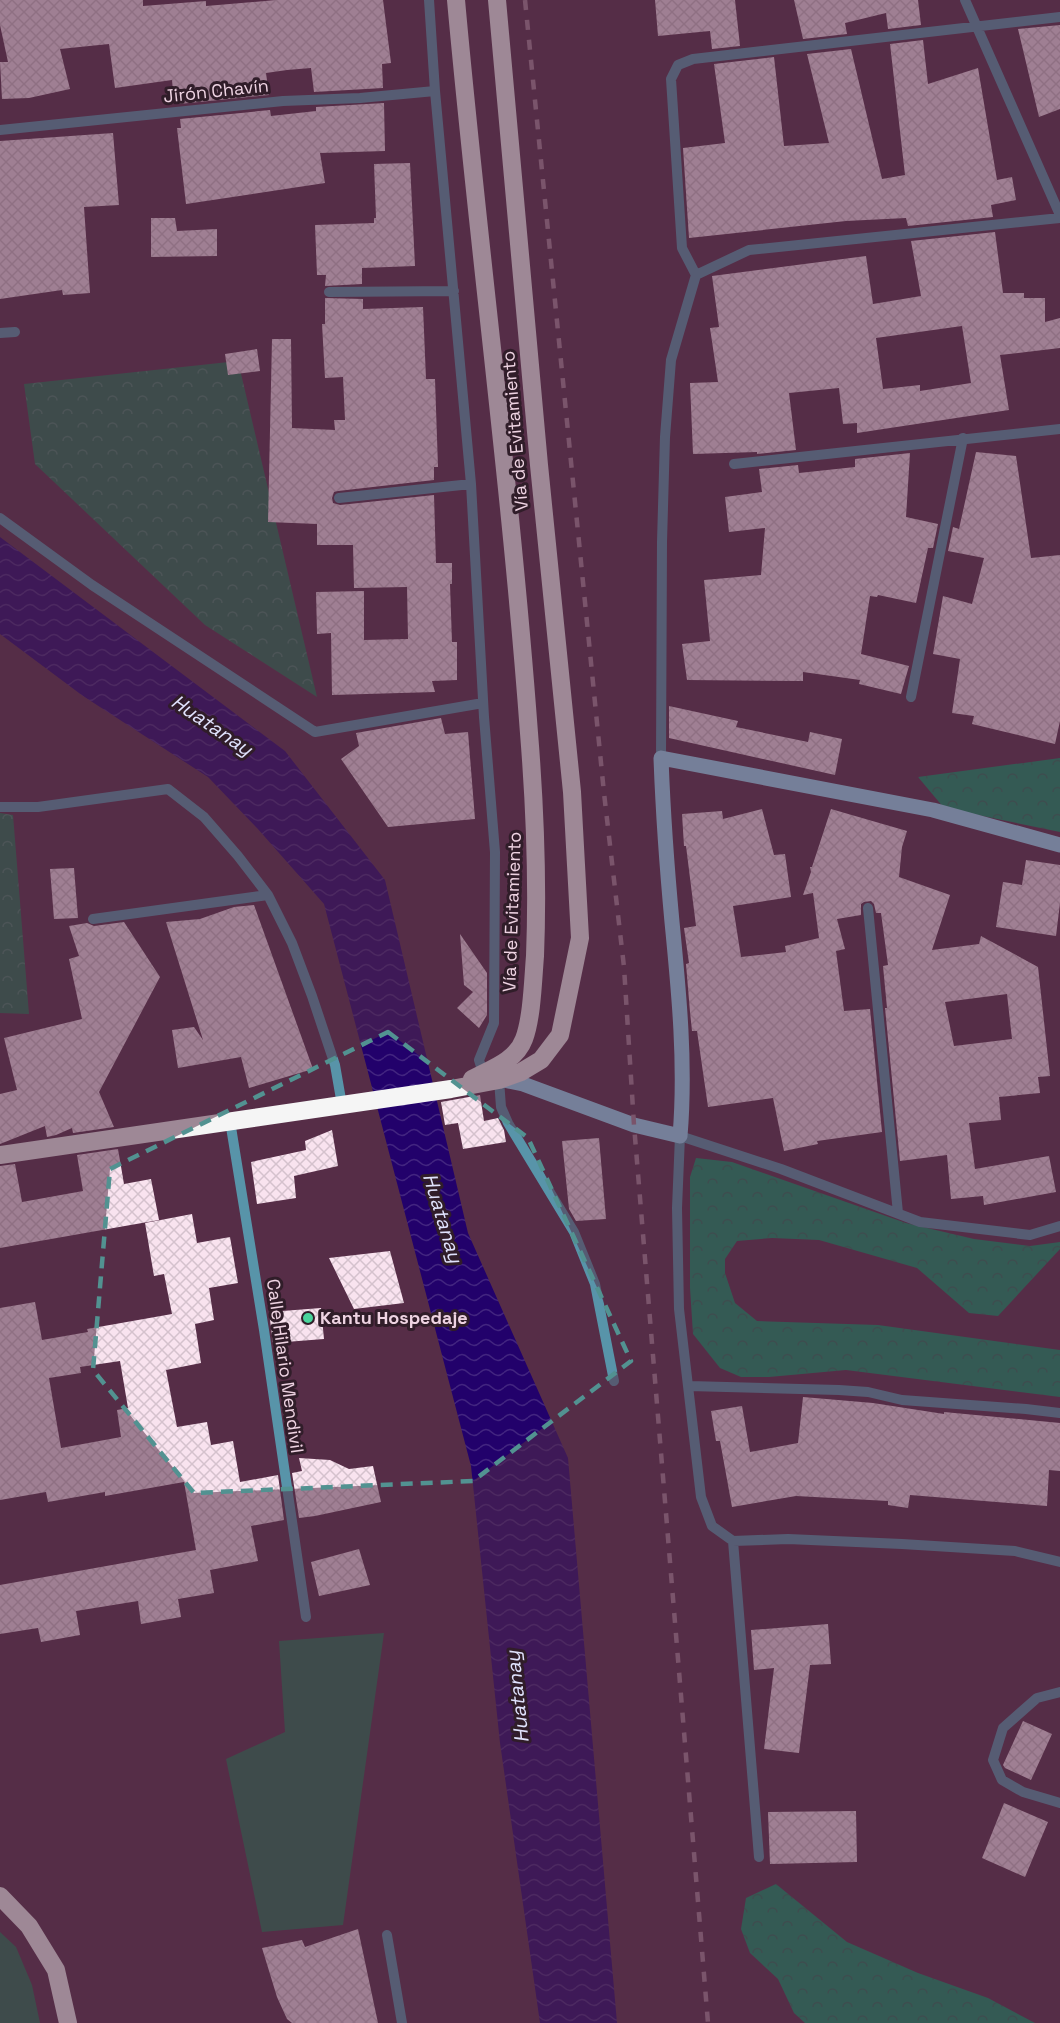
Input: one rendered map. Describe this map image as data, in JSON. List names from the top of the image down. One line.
{"streets":{"highway":["Vía de Evitamiento"],"street":["Jirón Chavín","Calle Hilario Mendivil"]},"crossings":[["Vía de Evitamiento","Calle Hilario Mendivil"]],"water":["Huatanay"],"places":["Kantu Hospedaje"]}
